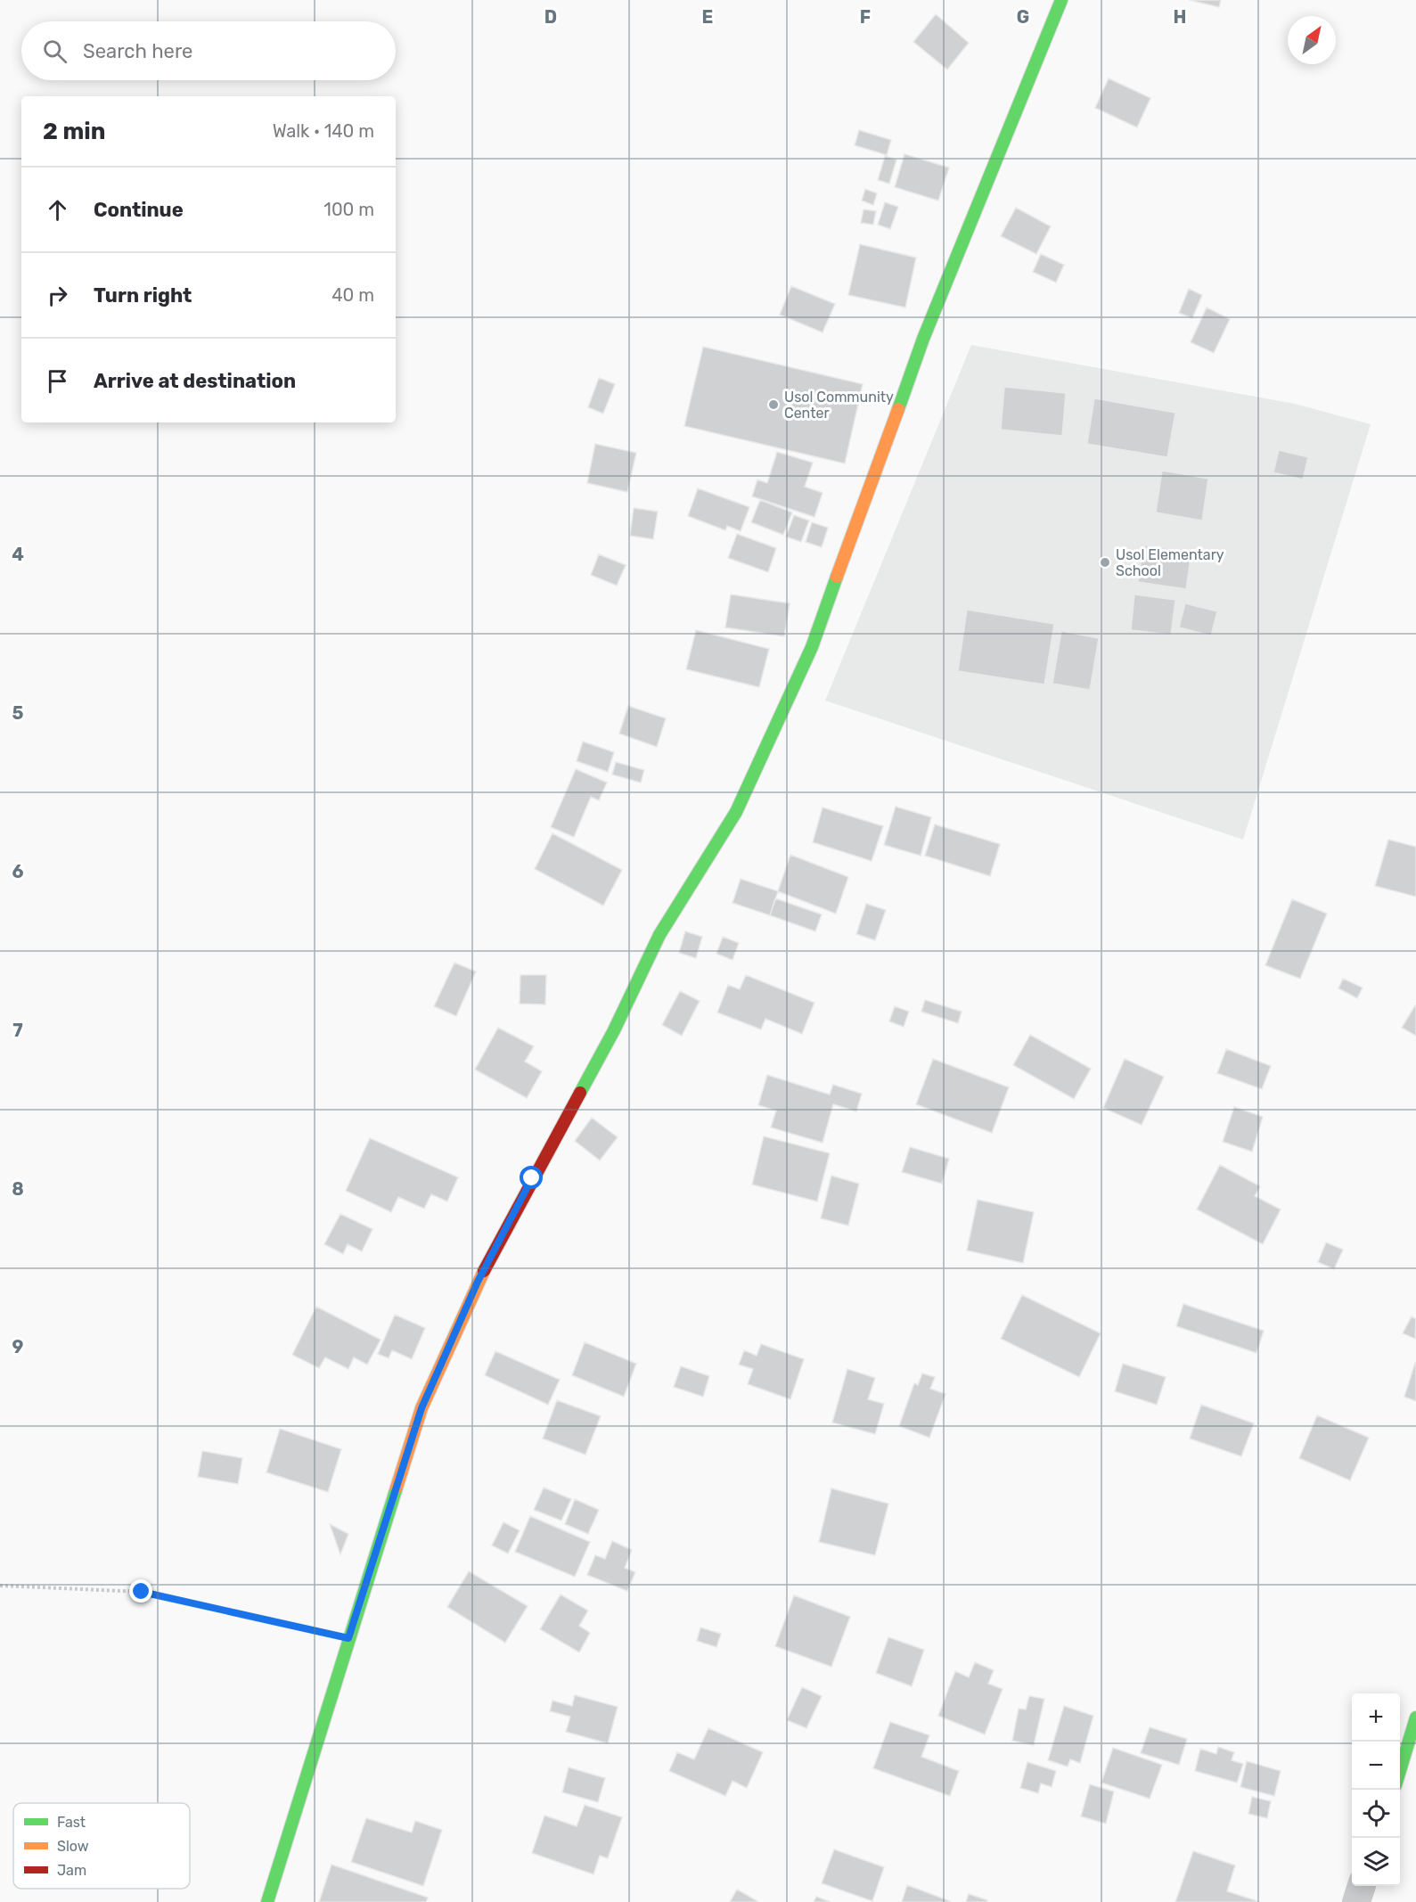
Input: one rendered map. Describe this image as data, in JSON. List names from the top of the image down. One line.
{"places":["Usol Community Center","Usol Elementary School"],"legend":["Fast","Slow","Jam"],"north":"top right","page":{"search":"Search here","heading":["2 min","Walk · 140 m"],"list":[["Continue","100 m"],["Turn right","40 m"],"Arrive at destination"],"map_buttons":["+","−"]},"grid":{"columns":["D","E","F","G","H"],"rows":["4","5","6","7","8","9"]}}
